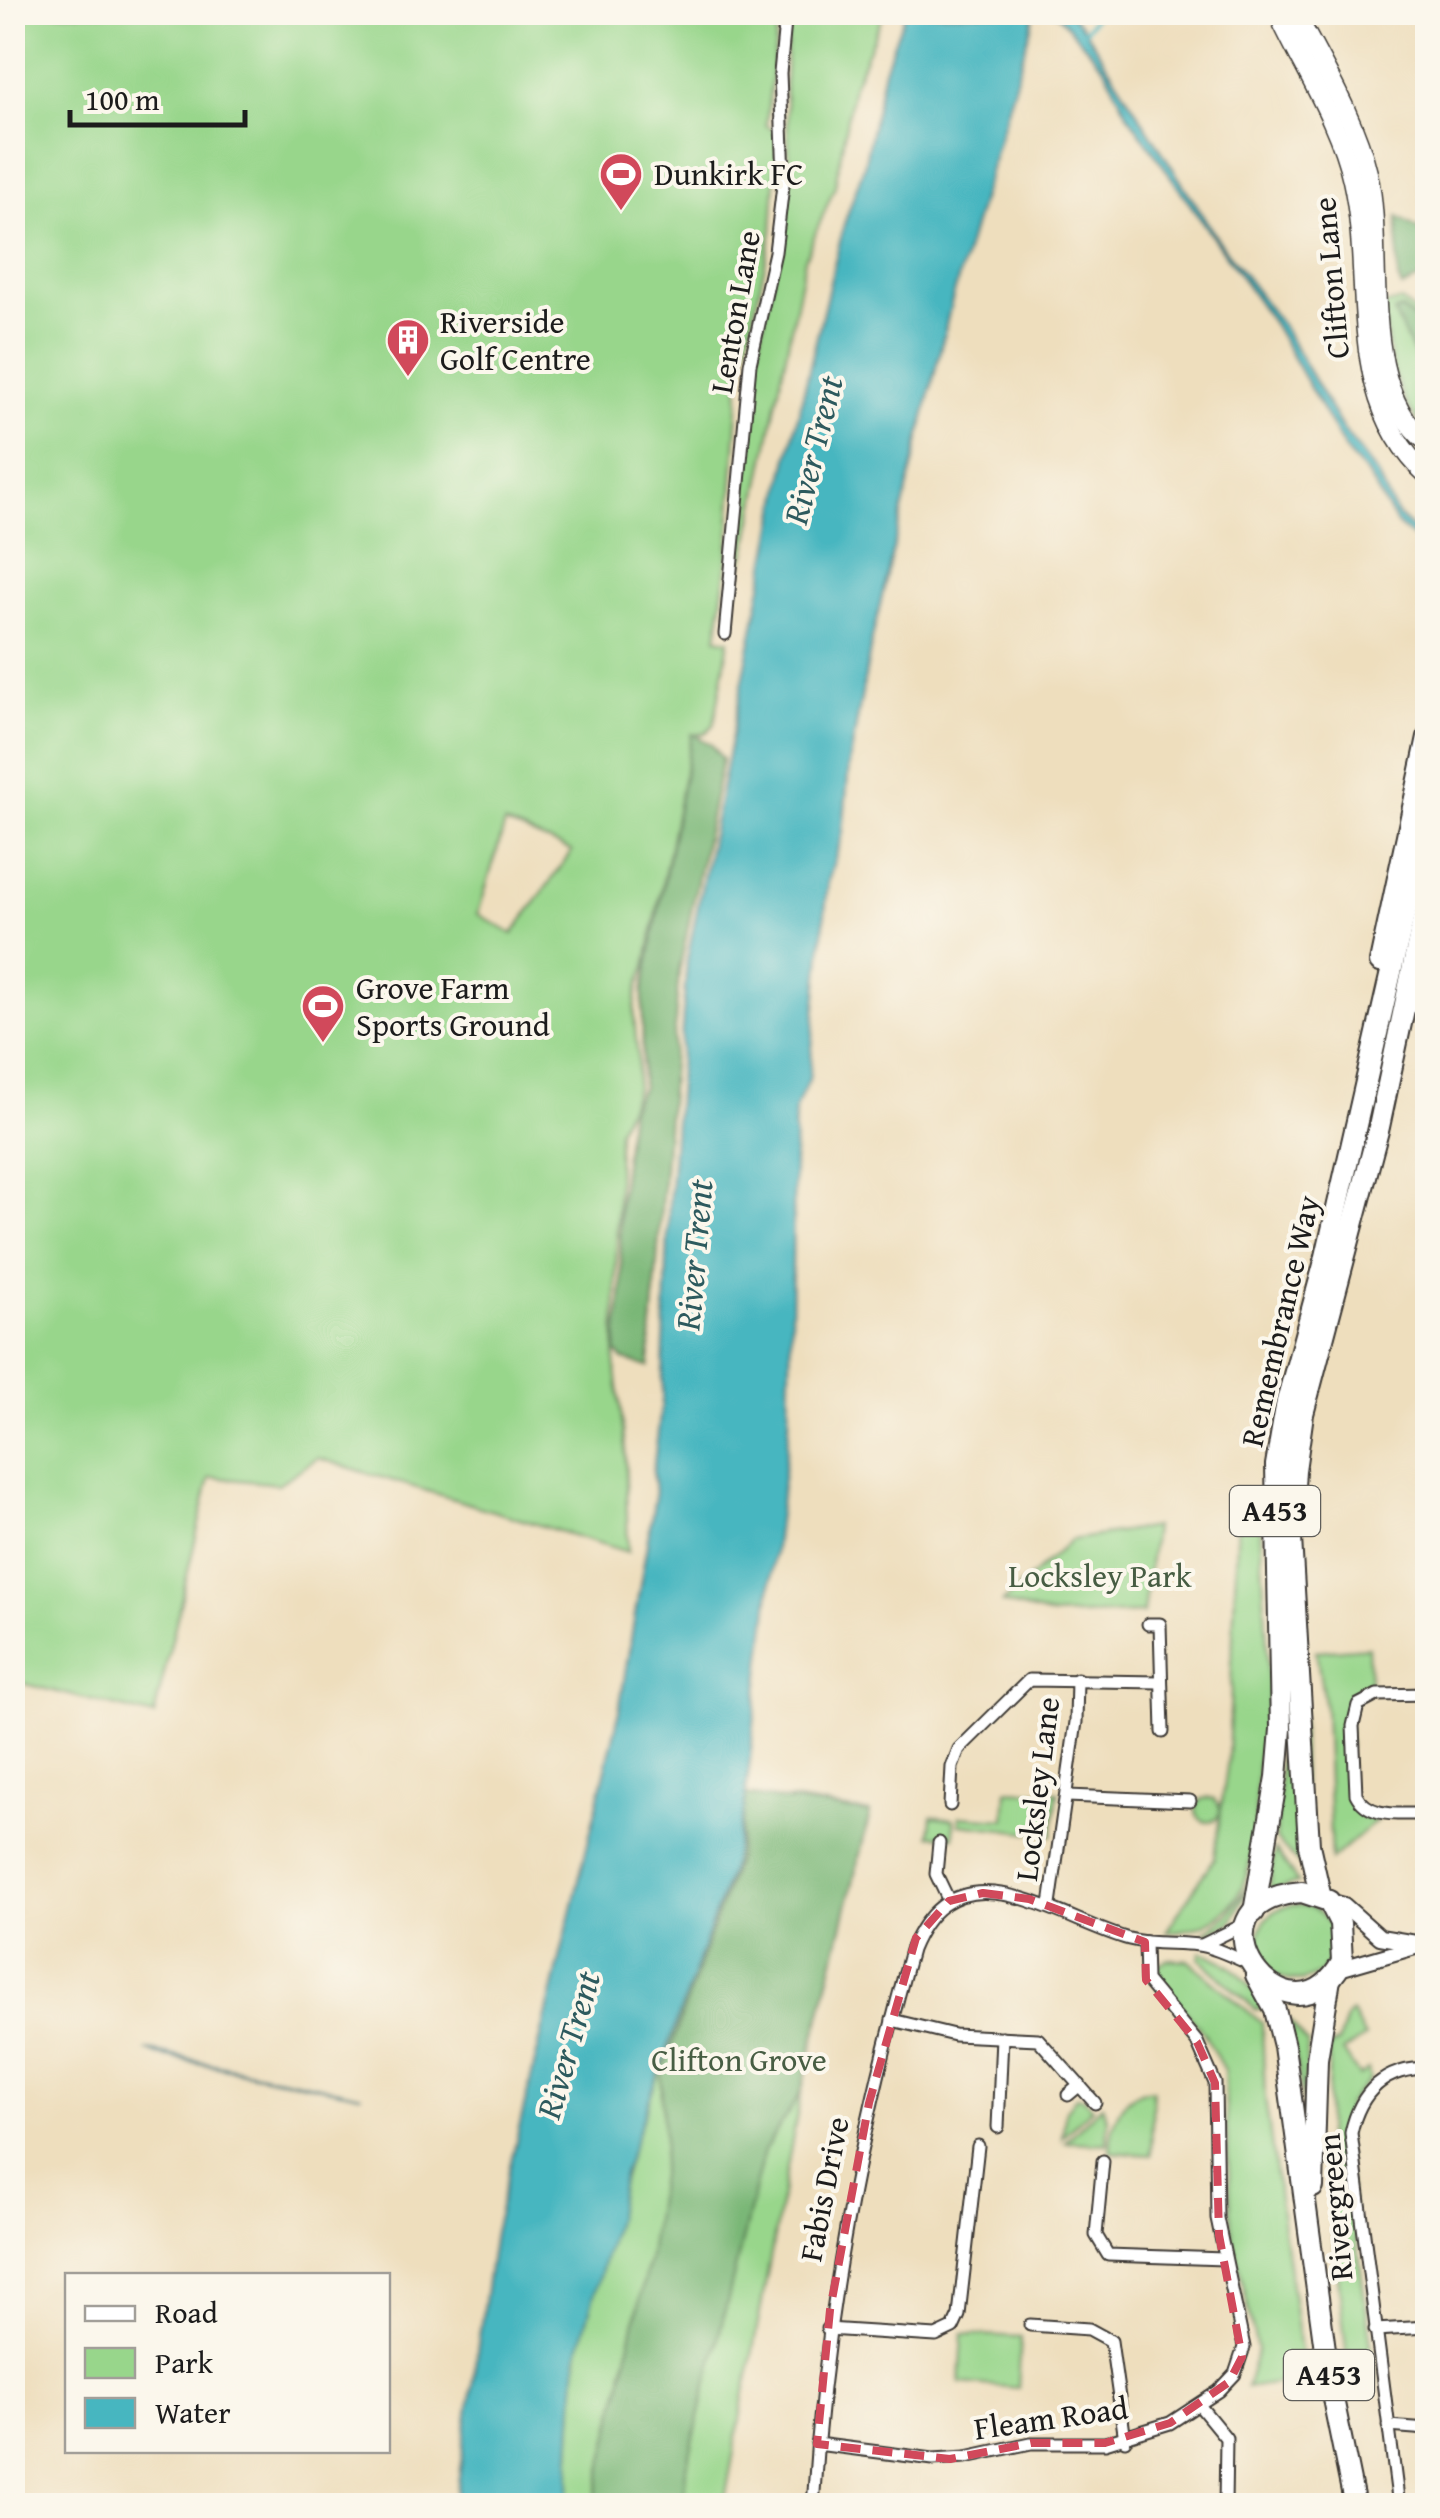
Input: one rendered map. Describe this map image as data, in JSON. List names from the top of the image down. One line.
{"streets":{"highway":["Remembrance Way","A453"],"main road":["Clifton Lane"],"street":["Lenton Lane","Locksley Lane","Fabis Drive","Rivergreen","Fleam Road"]},"crossings":[["Remembrance Way","A453"],["Fabis Drive","Fleam Road"]],"water":["River Trent"],"parks":["Locksley Park","Clifton Grove"],"places":{"sports":["Dunkirk FC","Grove Farm Sports Ground"],"building":["Riverside Golf Centre"]},"legend":["Road","Park","Water"],"scale_bar":"100 m"}
